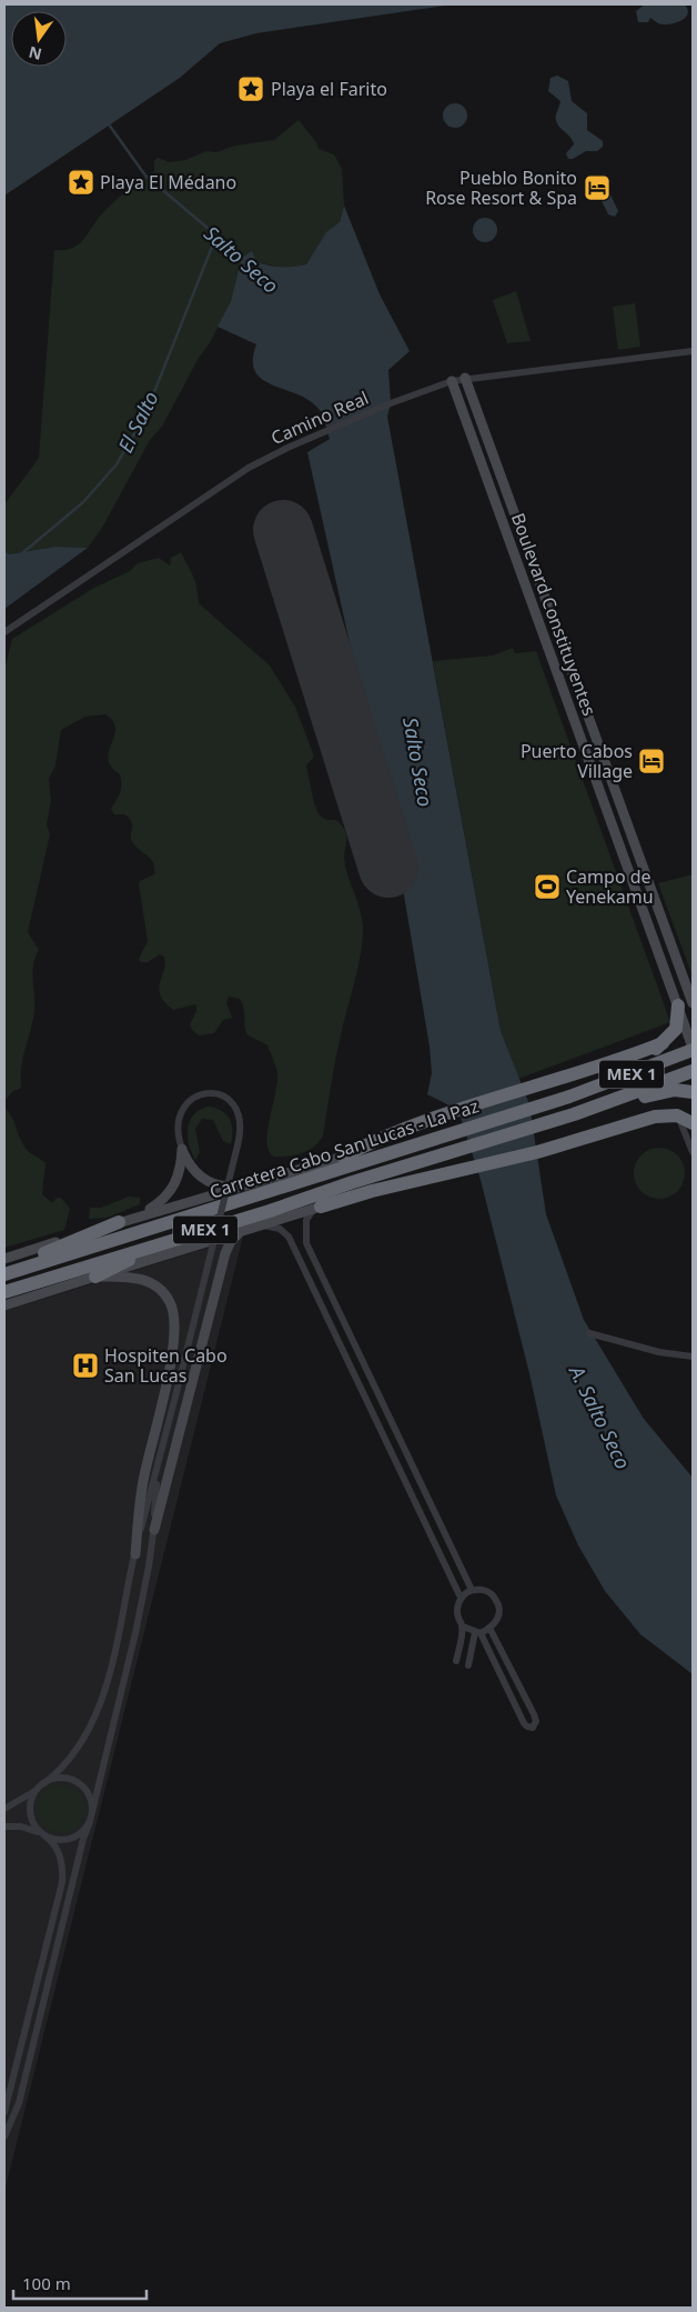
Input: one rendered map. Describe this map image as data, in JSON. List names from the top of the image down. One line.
{"streets":{"highway":["MEX 1","Carretera Cabo San Lucas - La Paz"],"main road":["Boulevard Constituyentes"],"street":["Camino Real"]},"crossings":[["Camino Real","Boulevard Constituyentes"],["Boulevard Constituyentes","Carretera Cabo San Lucas - La Paz"],["MEX 1","Carretera Cabo San Lucas - La Paz"]],"water":["Salto Seco","El Salto","A. Salto Seco"],"places":{"place":["Playa el Farito","Playa El Médano"],"hotel":["Pueblo Bonito Rose Resort & Spa","Puerto Cabos Village"],"sports":["Campo de Yenekamu"],"hospital":["Hospiten Cabo San Lucas"]},"scale_bar":"100 m","north":"bottom"}
